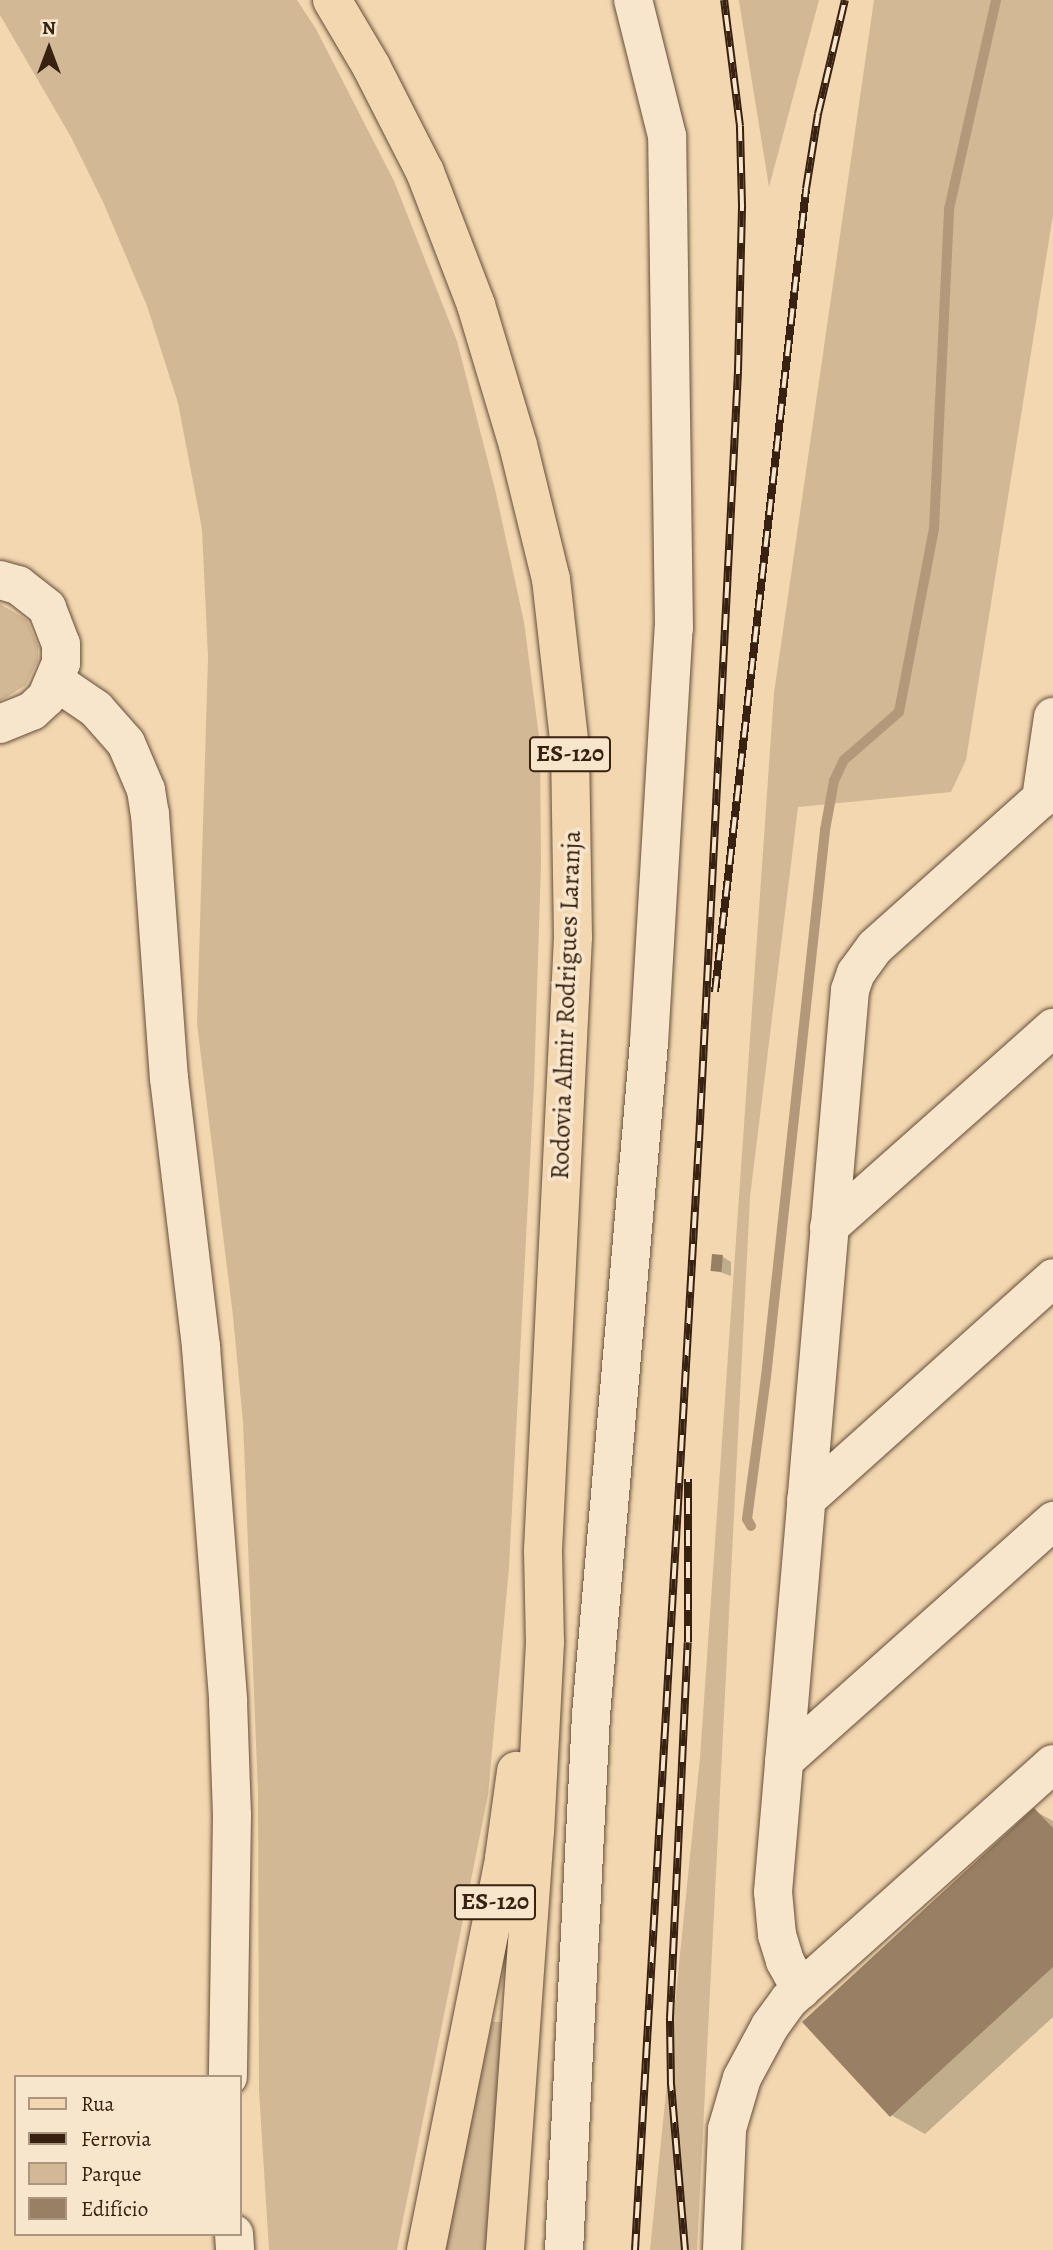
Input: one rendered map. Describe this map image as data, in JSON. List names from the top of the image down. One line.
{"streets":{"main road":["ES-120","Rodovia Almir Rodrigues Laranja"]},"legend":["Rua","Ferrovia","Parque","Edifício"],"north":"top"}
